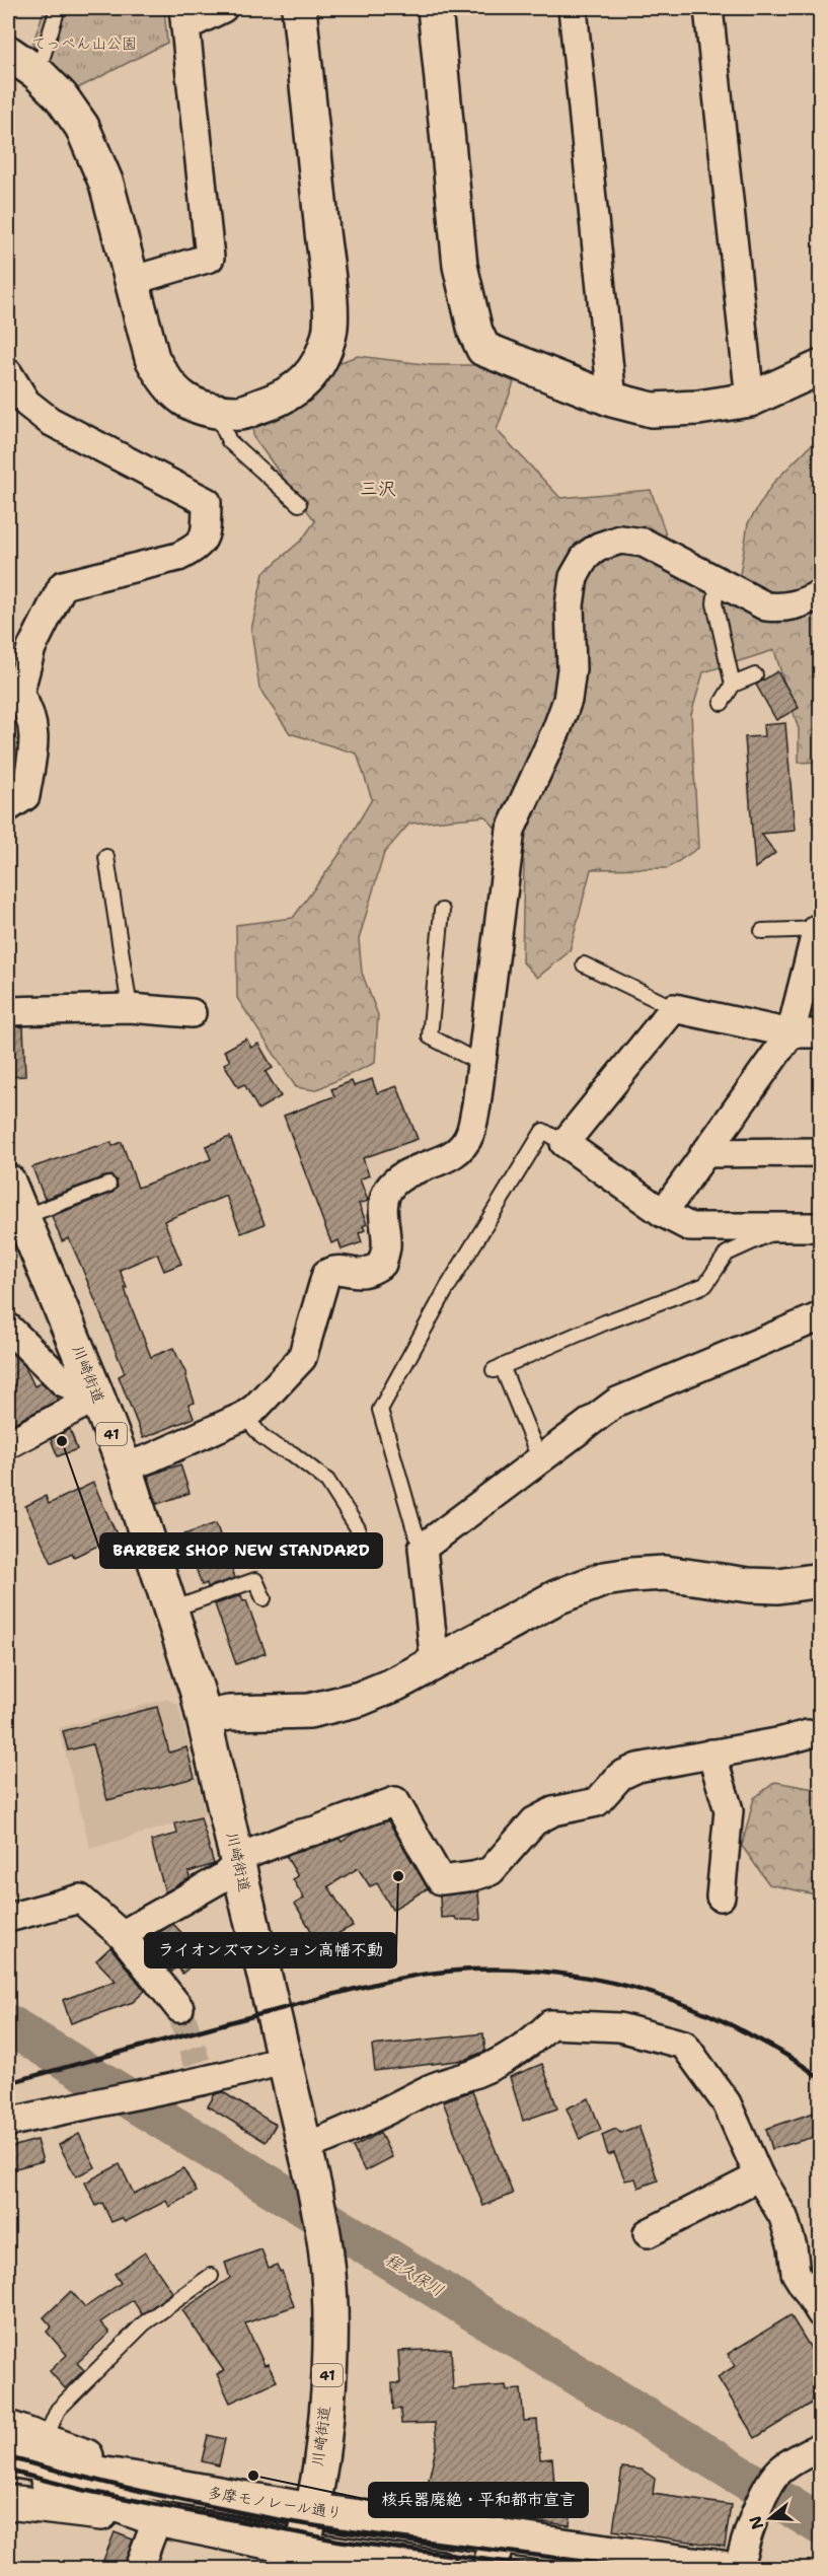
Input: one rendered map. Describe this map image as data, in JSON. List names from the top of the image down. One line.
{"streets":{"main road":["川崎街道","41","多摩モノレール通り"]},"crossings":[["川崎街道","多摩モノレール通り"]],"districts":["三沢"],"water":["程久保川"],"parks":["てっぺん山公園"],"places":["BARBER SHOP NEW STANDARD","ライオンズマンション高幡不動","核兵器廃絶・平和都市宣言"],"north":"left"}
